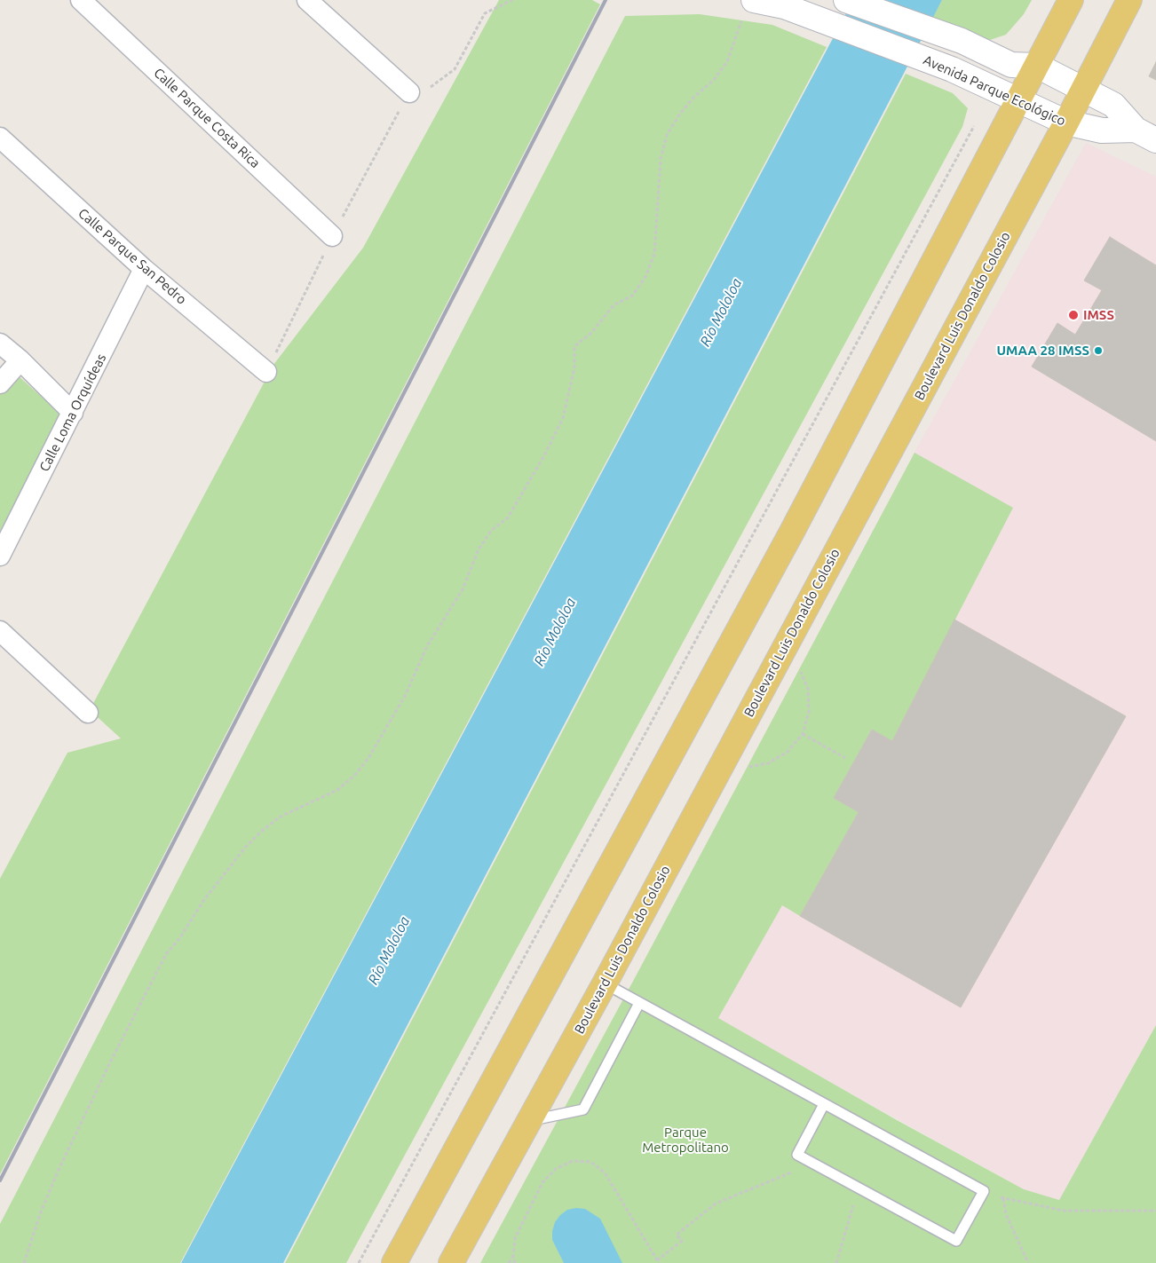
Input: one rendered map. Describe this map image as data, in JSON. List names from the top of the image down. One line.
{"streets":{"main road":["Boulevard Luis Donaldo Colosio"],"street":["Avenida Parque Ecológico","Calle Parque Costa Rica","Calle Parque San Pedro","Calle Loma Orquídeas"]},"crossings":[["Avenida Parque Ecológico","Boulevard Luis Donaldo Colosio"],["Calle Parque San Pedro","Calle Loma Orquídeas"]],"water":["Río Mololoa"],"parks":["Parque Metropolitano"],"places":["IMSS","UMAA 28 IMSS"]}
